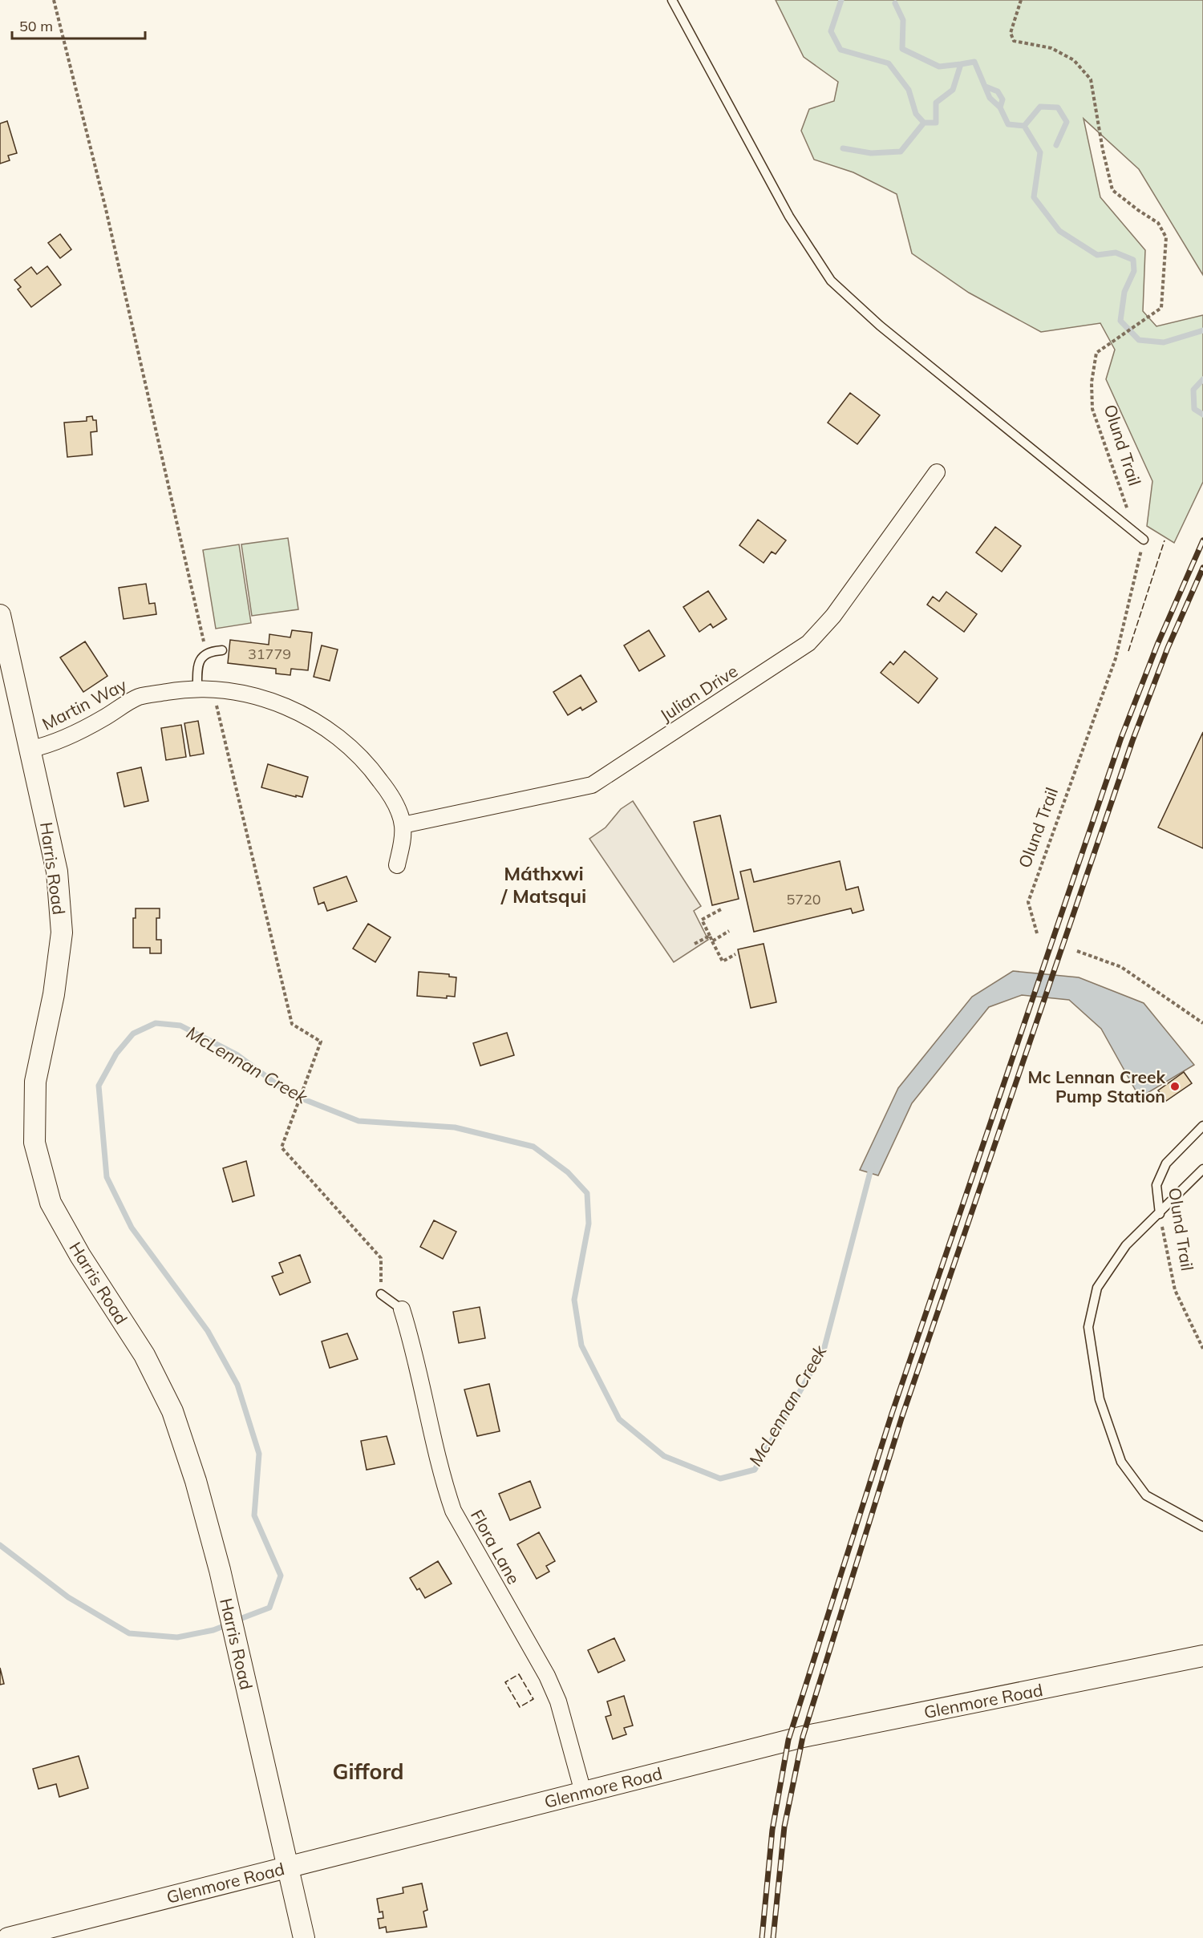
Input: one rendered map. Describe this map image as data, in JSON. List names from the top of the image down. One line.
{"streets":{"street":["Julian Drive","Martin Way","Harris Road","Flora Lane","Glenmore Road"],"lane":["Olund Trail"]},"crossings":[["Julian Drive","Martin Way"],["Martin Way","Harris Road"],["Harris Road","Glenmore Road"],["Flora Lane","Glenmore Road"]],"districts":["Máthxwi / Matsqui","Gifford"],"water":["McLennan Creek"],"places":["Mc Lennan Creek Pump Station"],"house_numbers":["31779","5720"],"scale_bar":"50 m"}
